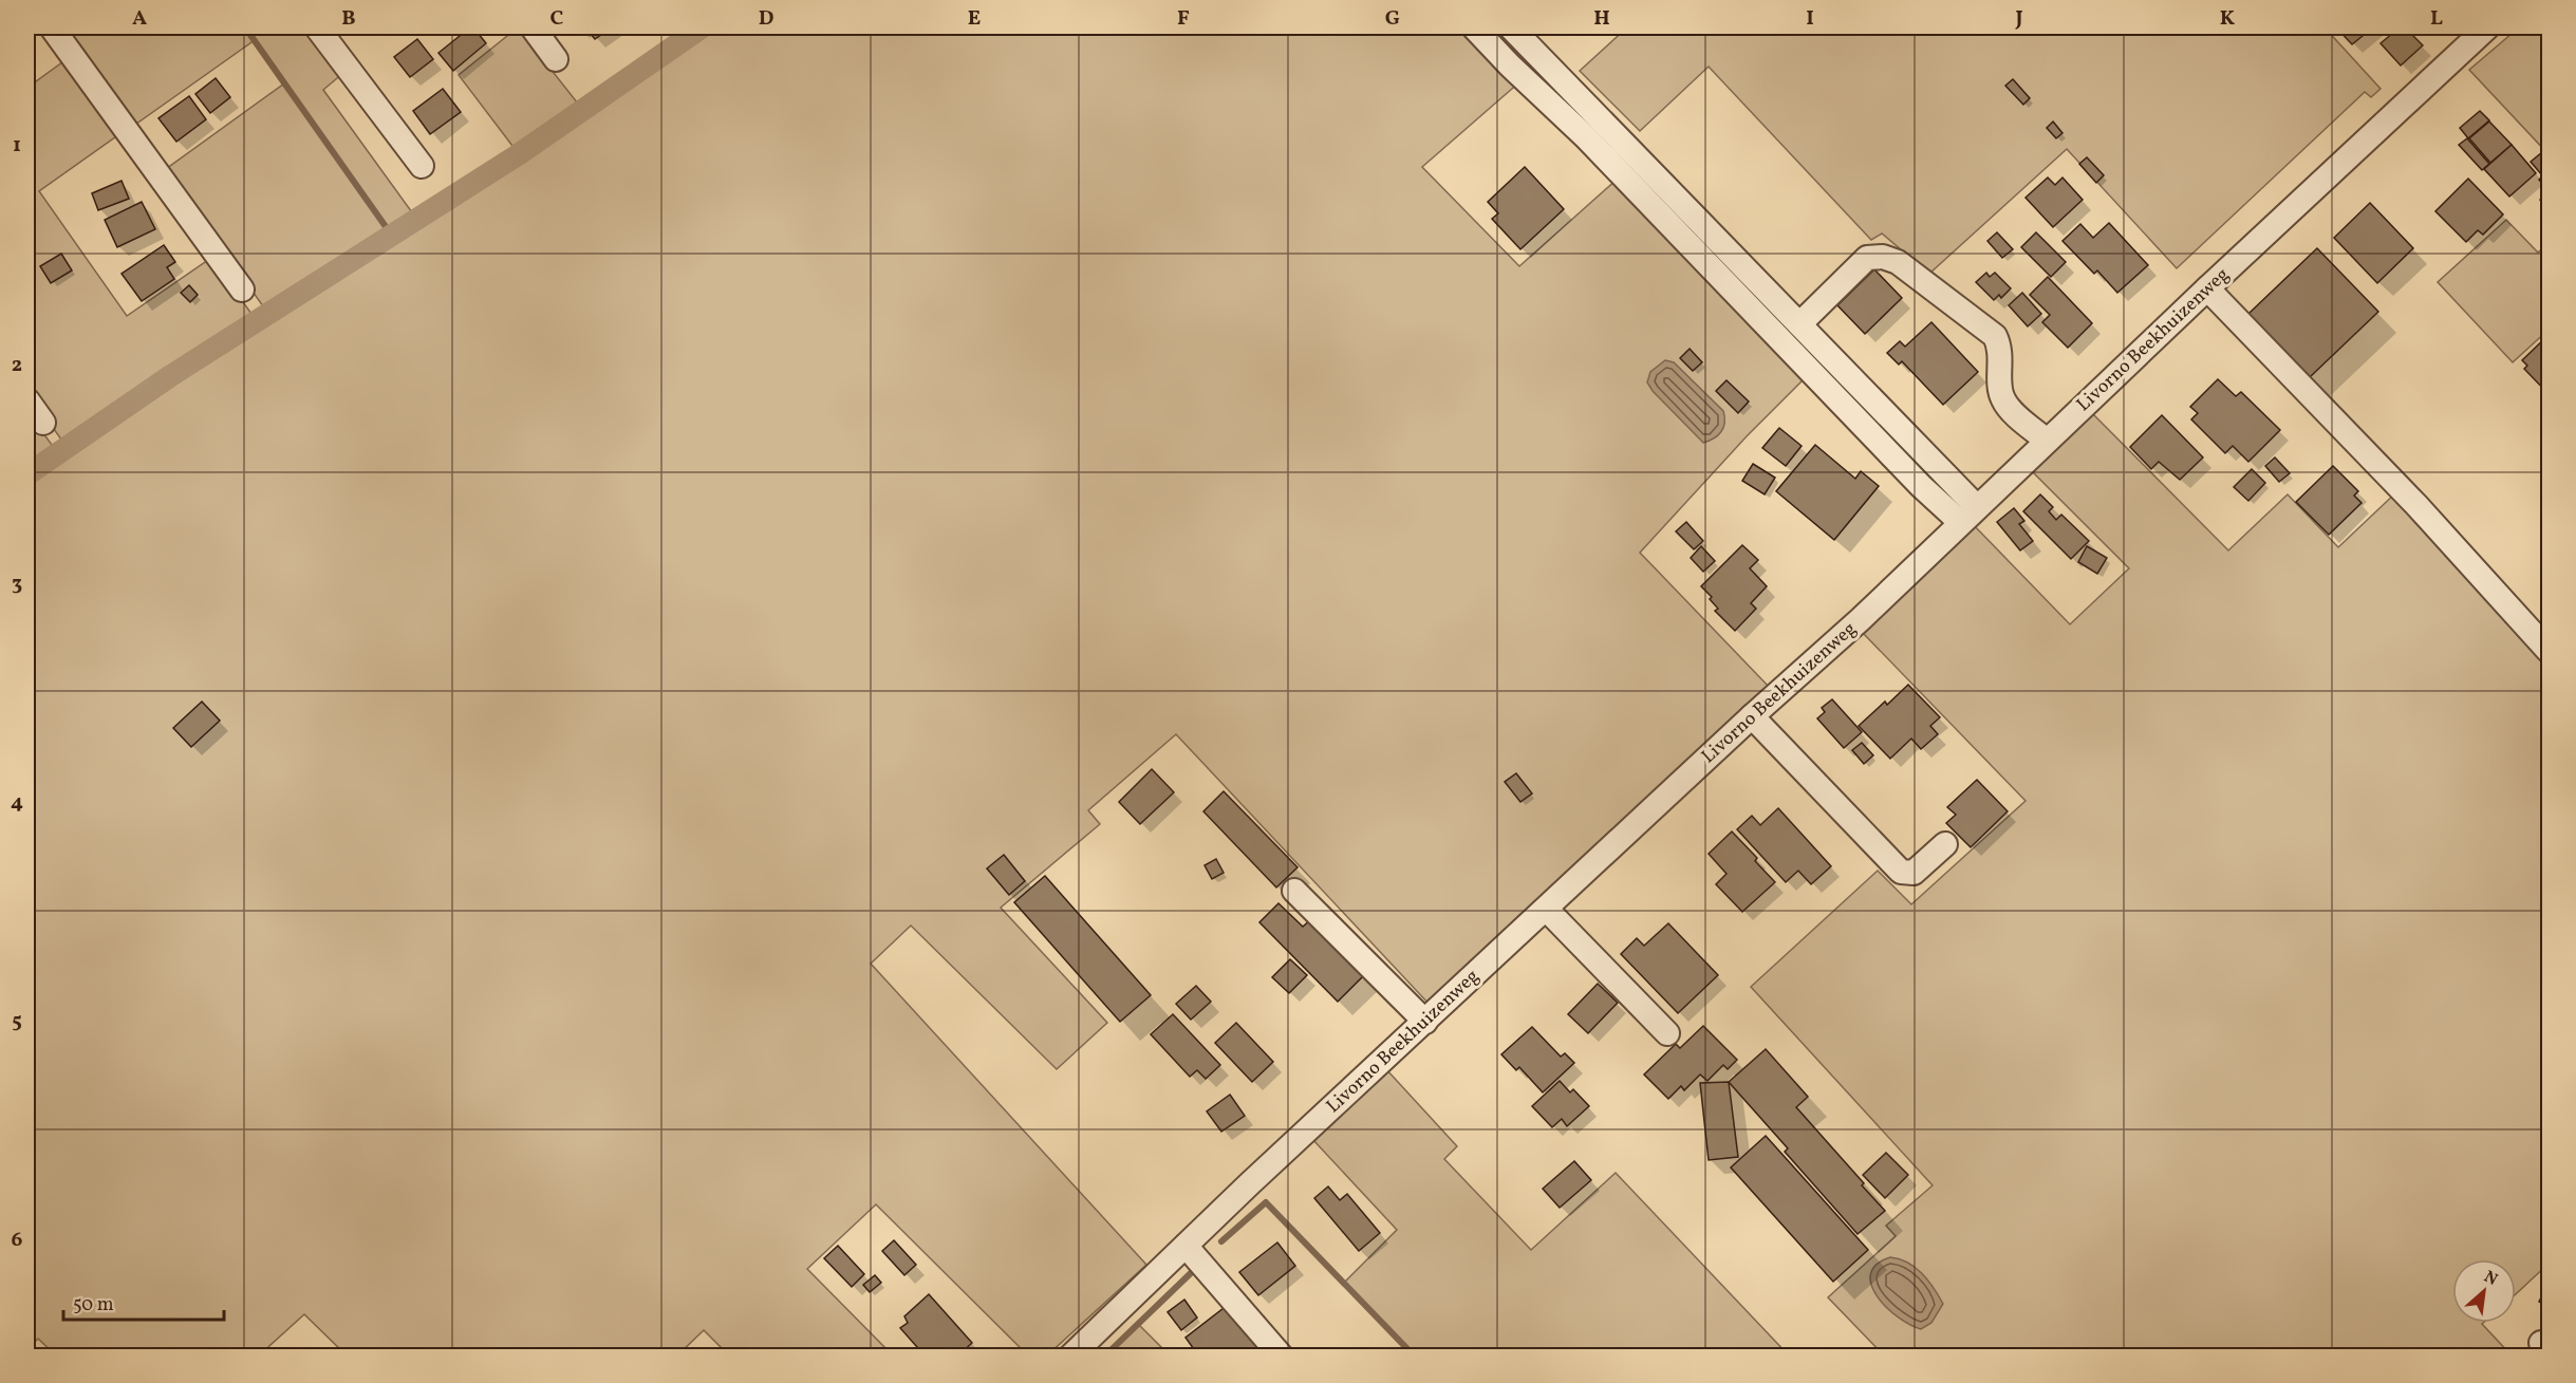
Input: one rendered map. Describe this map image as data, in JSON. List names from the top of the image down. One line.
{"streets":{"street":["Livorno Beekhuizenweg"]},"scale_bar":"50 m","north":"top right","grid":{"columns":["A","B","C","D","E","F","G","H","I","J","K","L"],"rows":["1","2","3","4","5","6"]}}
